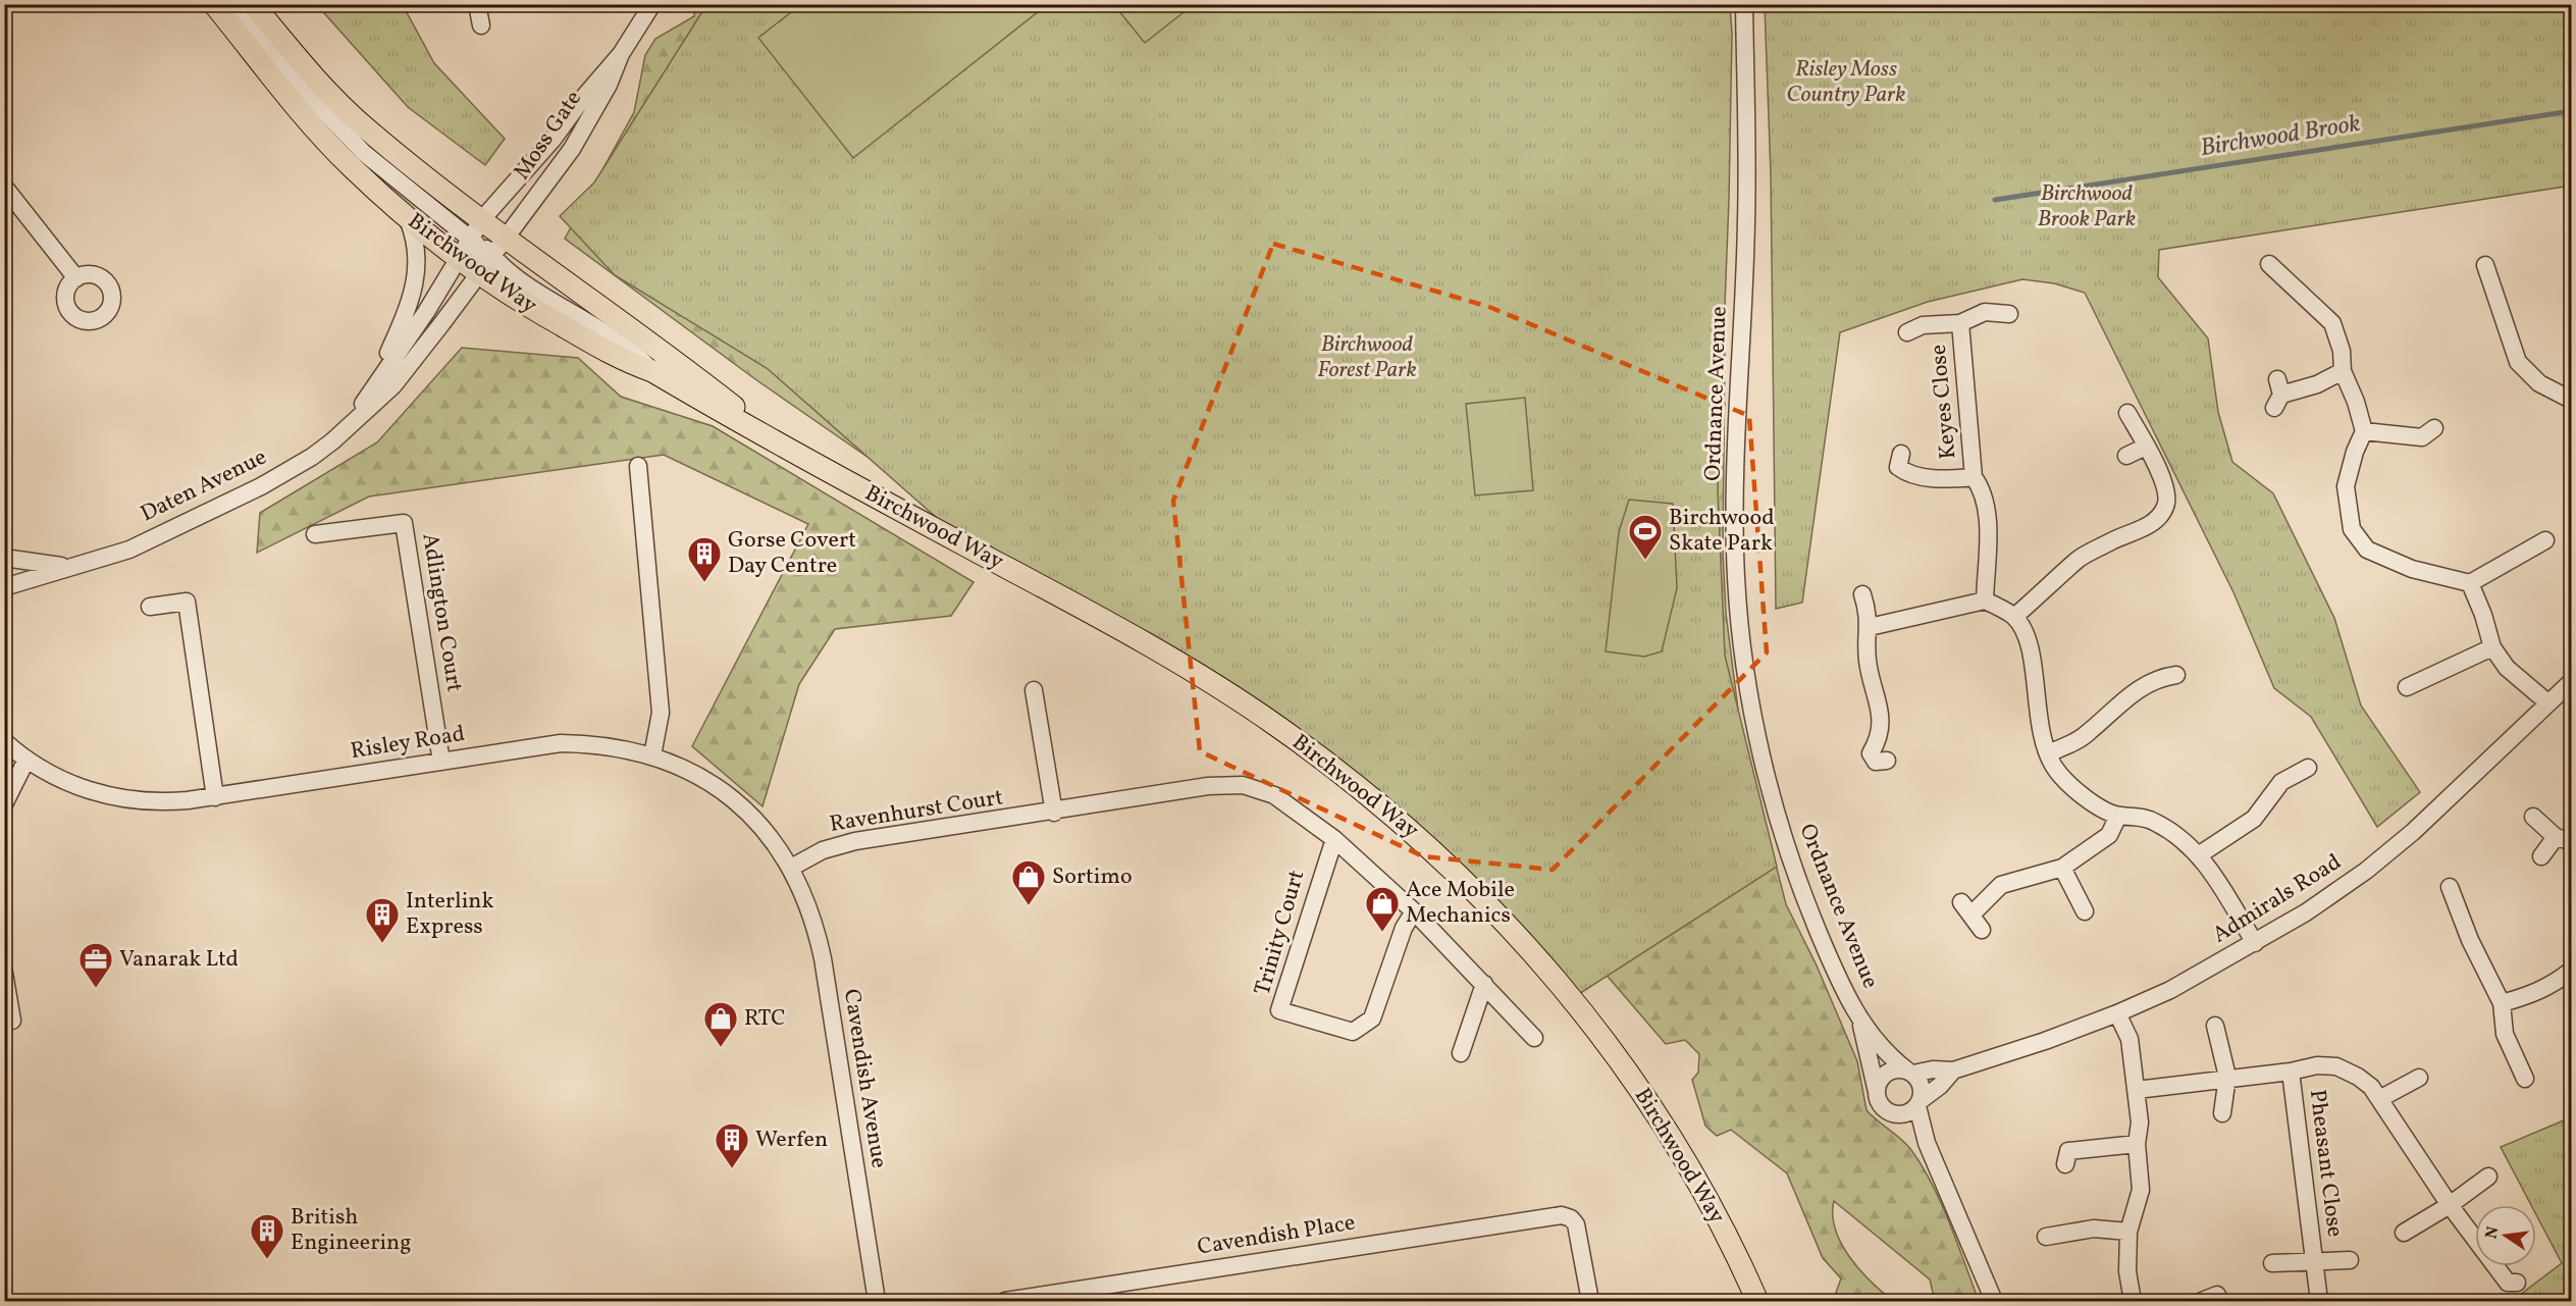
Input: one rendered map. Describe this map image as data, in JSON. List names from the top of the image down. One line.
{"streets":{"main road":["Birchwood Way"],"street":["Moss Gate","Ordnance Avenue","Keyes Close","Daten Avenue","Adlington Court","Risley Road","Ravenhurst Court","Admirals Road","Trinity Court","Cavendish Avenue","Pheasant Close","Cavendish Place"]},"crossings":[["Moss Gate","Birchwood Way"],["Moss Gate","Daten Avenue"],["Birchwood Way","Daten Avenue"],["Ordnance Avenue","Admirals Road"],["Adlington Court","Risley Road"],["Risley Road","Ravenhurst Court"],["Risley Road","Cavendish Avenue"],["Ravenhurst Court","Trinity Court"],["Ravenhurst Court","Cavendish Avenue"]],"water":["Birchwood Brook"],"parks":["Risley Moss Country Park","Birchwood Brook Park","Birchwood Forest Park"],"places":{"sports":["Birchwood Skate Park"],"building":["Gorse Covert Day Centre","Interlink Express","Werfen","British Engineering"],"shop":["Sortimo","Ace Mobile Mechanics","RTC"],"office":["Vanarak Ltd"]},"north":"left"}
